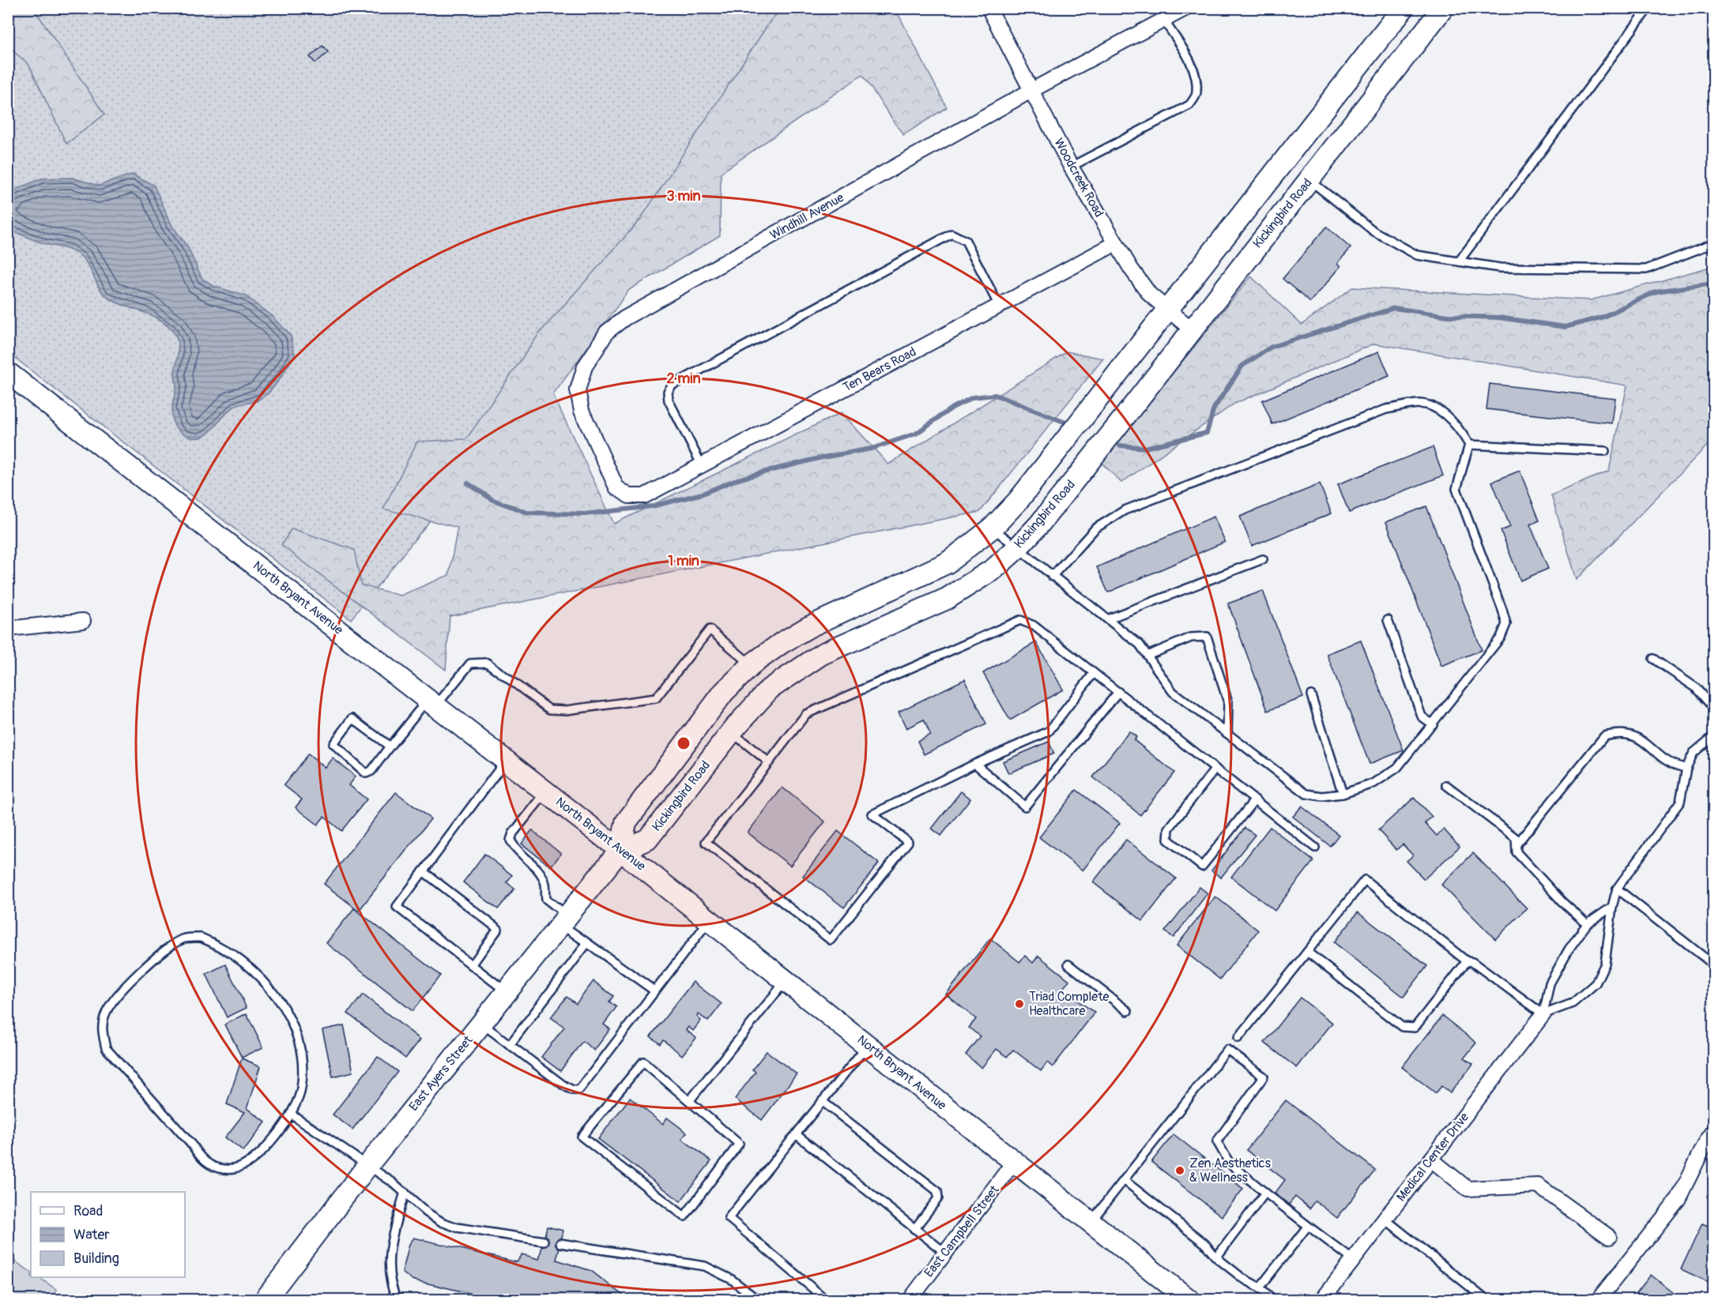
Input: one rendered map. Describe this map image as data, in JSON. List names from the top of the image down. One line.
{"streets":{"street":["Woodcreek Road","Kickingbird Road","Windhill Avenue","Ten Bears Road","North Bryant Avenue","East Ayers Street","Medical Center Drive","East Campbell Street"]},"crossings":[["Woodcreek Road","Kickingbird Road"],["Woodcreek Road","Windhill Avenue"],["Woodcreek Road","Ten Bears Road"],["Kickingbird Road","North Bryant Avenue"],["Kickingbird Road","East Ayers Street"],["Windhill Avenue","Ten Bears Road"],["North Bryant Avenue","East Ayers Street"],["North Bryant Avenue","East Campbell Street"]],"places":["Triad Complete Healthcare","Zen Aesthetics & Wellness"],"legend":["Road","Water","Building"],"rings":["3 min","2 min","1 min"]}
